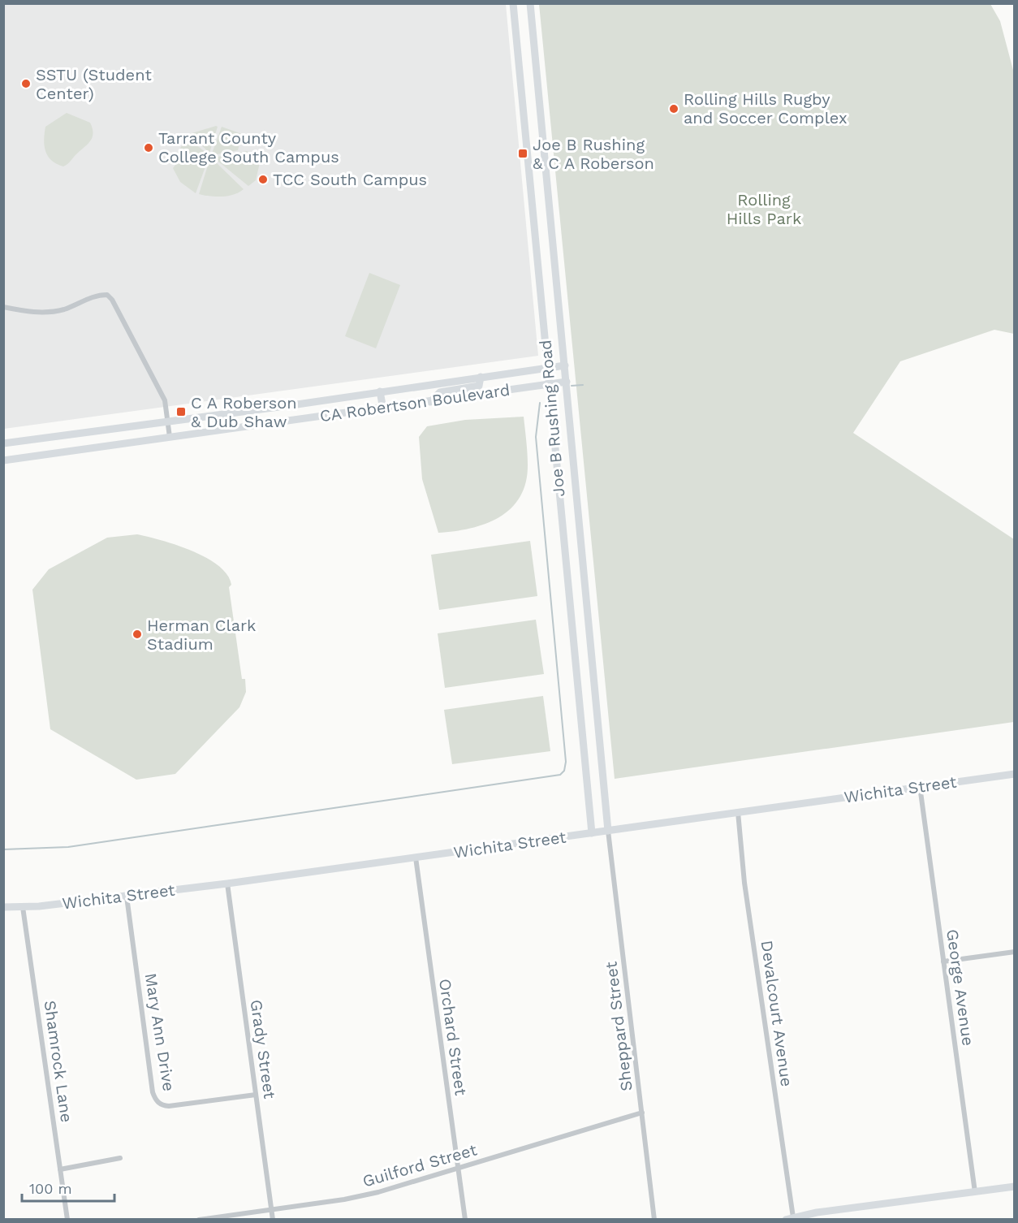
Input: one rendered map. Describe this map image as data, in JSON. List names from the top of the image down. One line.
{"streets":{"street":["CA Robertson Boulevard","Joe B Rushing Road","Wichita Street","George Avenue","Devalcourt Avenue","Sheppard Street","Mary Ann Drive","Orchard Street","Grady Street","Shamrock Lane","Guilford Street"]},"crossings":[["CA Robertson Boulevard","Joe B Rushing Road"],["Joe B Rushing Road","Wichita Street"],["Joe B Rushing Road","Sheppard Street"],["Wichita Street","George Avenue"],["Wichita Street","Devalcourt Avenue"],["Wichita Street","Sheppard Street"],["Wichita Street","Mary Ann Drive"],["Wichita Street","Orchard Street"],["Wichita Street","Grady Street"],["Wichita Street","Shamrock Lane"],["Sheppard Street","Guilford Street"],["Mary Ann Drive","Grady Street"],["Orchard Street","Guilford Street"],["Grady Street","Guilford Street"]],"parks":["Rolling Hills Park"],"places":{"other":["SSTU (Student Center)","Rolling Hills Rugby and Soccer Complex","Tarrant County College South Campus","TCC South Campus","Herman Clark Stadium"],"transit":["Joe B Rushing & C A Roberson","C A Roberson & Dub Shaw"]},"scale_bar":"100 m"}
